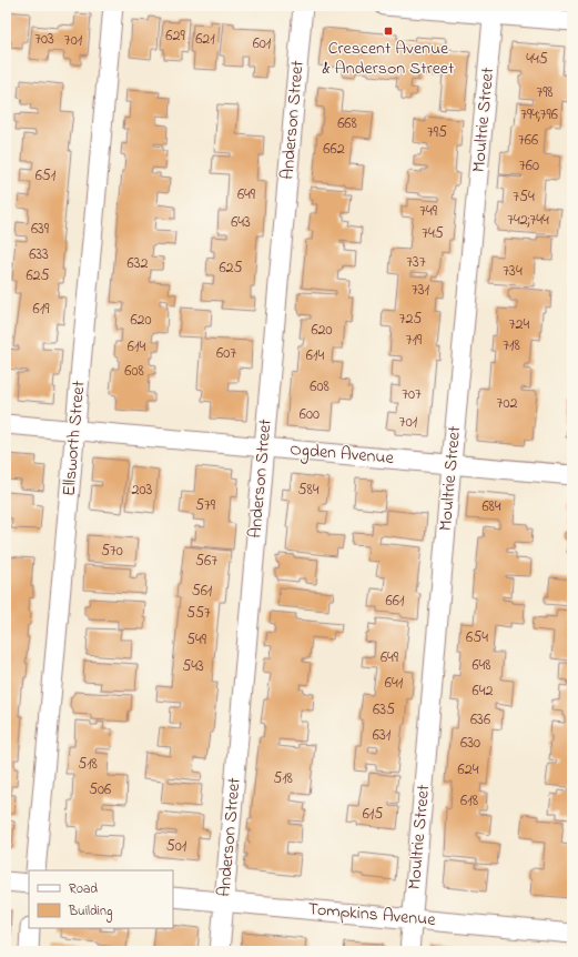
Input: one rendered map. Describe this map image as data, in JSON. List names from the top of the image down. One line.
{"streets":{"street":["Anderson Street","Moultrie Street","Ellsworth Street","Ogden Avenue","Tompkins Avenue"]},"crossings":[["Anderson Street","Ogden Avenue"],["Anderson Street","Tompkins Avenue"],["Moultrie Street","Ogden Avenue"],["Moultrie Street","Tompkins Avenue"],["Ellsworth Street","Ogden Avenue"]],"places":{"transit":["Crescent Avenue & Anderson Street"]},"house_numbers":["629","703","621","701","601","445","798","794;796","668","795","766","662","760","651","649","754","749","742;744","643","639","745","633","737","632","625","734","625","731","619","725","620","724","620","719","718","614","607","614","608","608","707","702","600","701","203","584","579","684","570","567","561","661","557","654","549","649","648","543","641","642","635","636","631","630","518","624","518","506","618","615","501"],"legend":["Road","Building"]}
